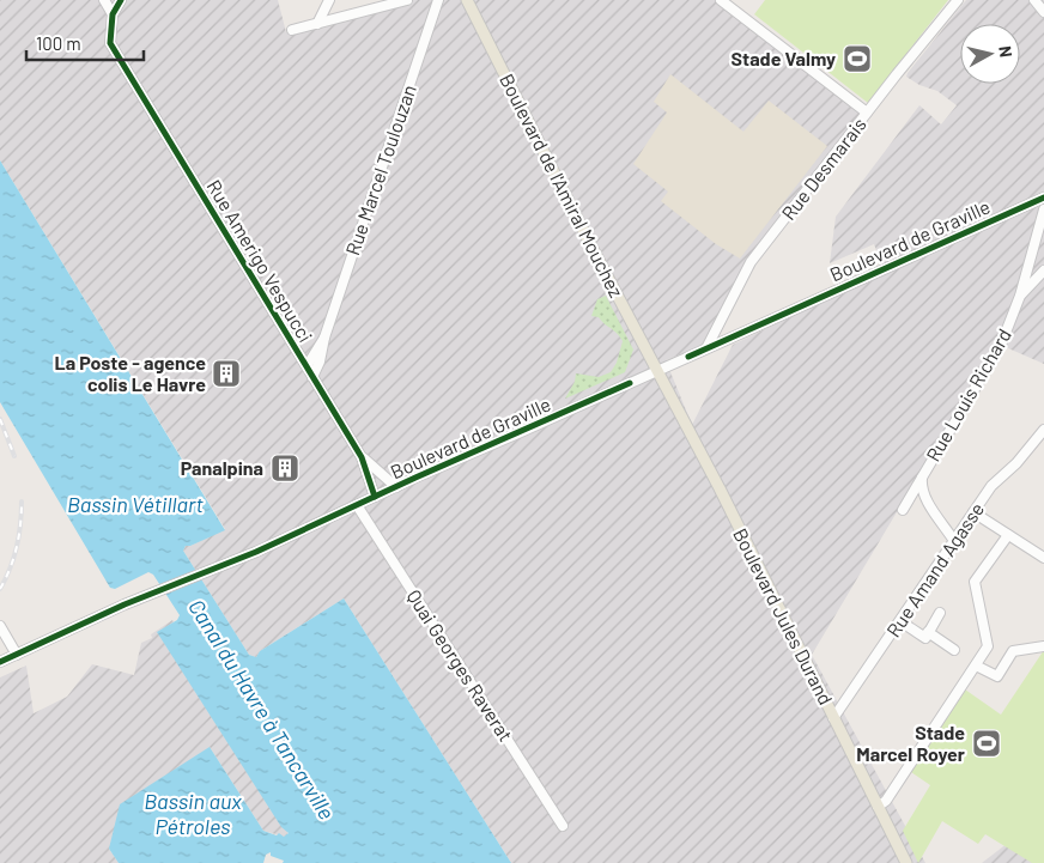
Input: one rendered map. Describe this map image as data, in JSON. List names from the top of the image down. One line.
{"streets":{"main road":["Boulevard de l'Amiral Mouchez","Boulevard Jules Durand"],"street":["Rue Desmarais","Rue Marcel Toulouzan","Boulevard de Graville","Rue Amerigo Vespucci","Rue Louis Richard","Rue Amand Agasse","Quai Georges Raverat"]},"crossings":[["Rue Desmarais","Boulevard de Graville"],["Rue Marcel Toulouzan","Rue Amerigo Vespucci"],["Boulevard de l'Amiral Mouchez","Boulevard de Graville"],["Boulevard de l'Amiral Mouchez","Boulevard Jules Durand"],["Boulevard de Graville","Rue Amerigo Vespucci"],["Boulevard de Graville","Boulevard Jules Durand"],["Boulevard de Graville","Quai Georges Raverat"],["Rue Louis Richard","Rue Amand Agasse"],["Rue Amand Agasse","Boulevard Jules Durand"]],"water":["Bassin Vétillart","Canal du Havre à Tancarville","Bassin aux Pétroles"],"places":{"sports":["Stade Valmy","Stade Marcel Royer"],"building":["La Poste - agence colis Le Havre","Panalpina"]},"scale_bar":"100 m","north":"right"}
